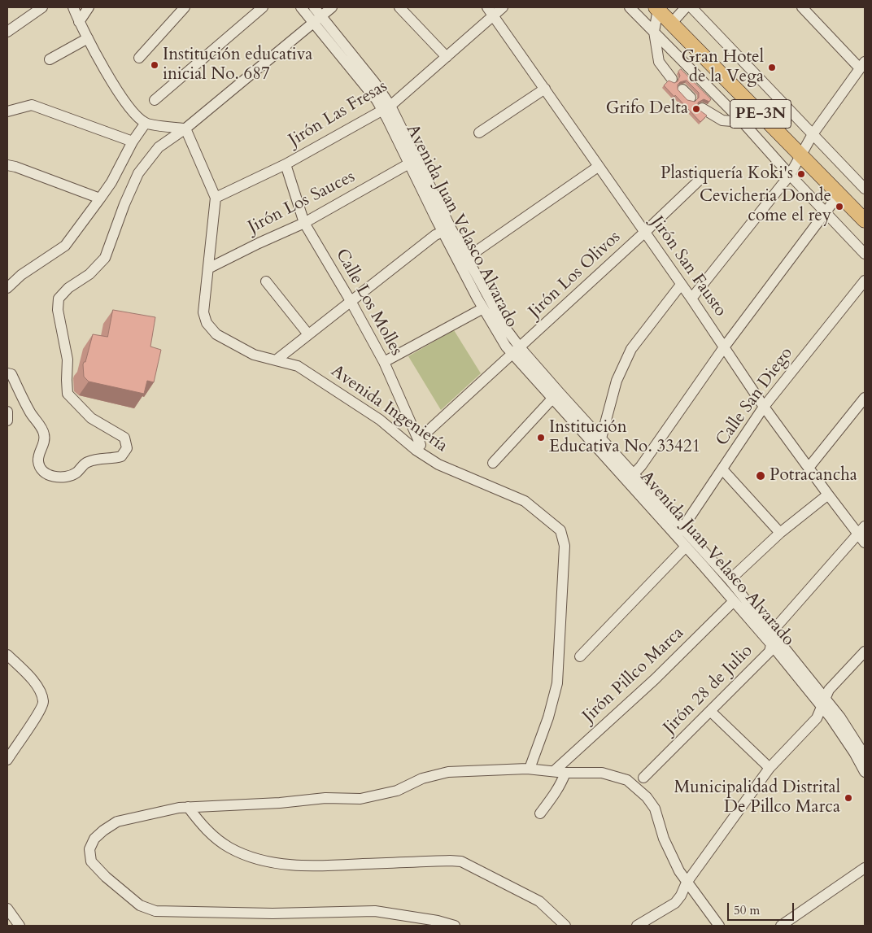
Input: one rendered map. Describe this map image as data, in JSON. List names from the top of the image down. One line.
{"streets":{"highway":["PE-3N"],"street":["Jirón Las Fresas","Jirón Los Sauces","Avenida Juan Velasco Alvarado","Jirón San Fausto","Jirón Los Olivos","Calle Los Molles","Calle San Diego","Avenida Ingeniería","Jirón Pillco Marca","Jirón 28 de Julio"]},"crossings":[["Jirón Las Fresas","Avenida Juan Velasco Alvarado"],["Jirón Las Fresas","Jirón San Fausto"],["Jirón Las Fresas","Calle Los Molles"],["Jirón Las Fresas","Avenida Ingeniería"],["Jirón Los Sauces","Avenida Juan Velasco Alvarado"],["Jirón Los Sauces","Calle Los Molles"],["Jirón Los Sauces","Avenida Ingeniería"],["Avenida Juan Velasco Alvarado","Jirón Los Olivos"],["Avenida Juan Velasco Alvarado","Calle San Diego"],["Avenida Juan Velasco Alvarado","Jirón Pillco Marca"],["Avenida Juan Velasco Alvarado","Jirón 28 de Julio"],["Jirón San Fausto","Jirón Los Olivos"],["Jirón San Fausto","Calle San Diego"],["Jirón San Fausto","Jirón 28 de Julio"],["Jirón Los Olivos","Calle Los Molles"],["Calle Los Molles","Avenida Ingeniería"]],"places":["Institución educativa inicial No. 687","Gran Hotel de la Vega","Grifo Delta","Plastiquería Koki's","Cevicheria Donde come el rey","Institución Educativa No. 33421","Potracancha","Municipalidad Distrital De Pillco Marca"],"scale_bar":"50 m"}
